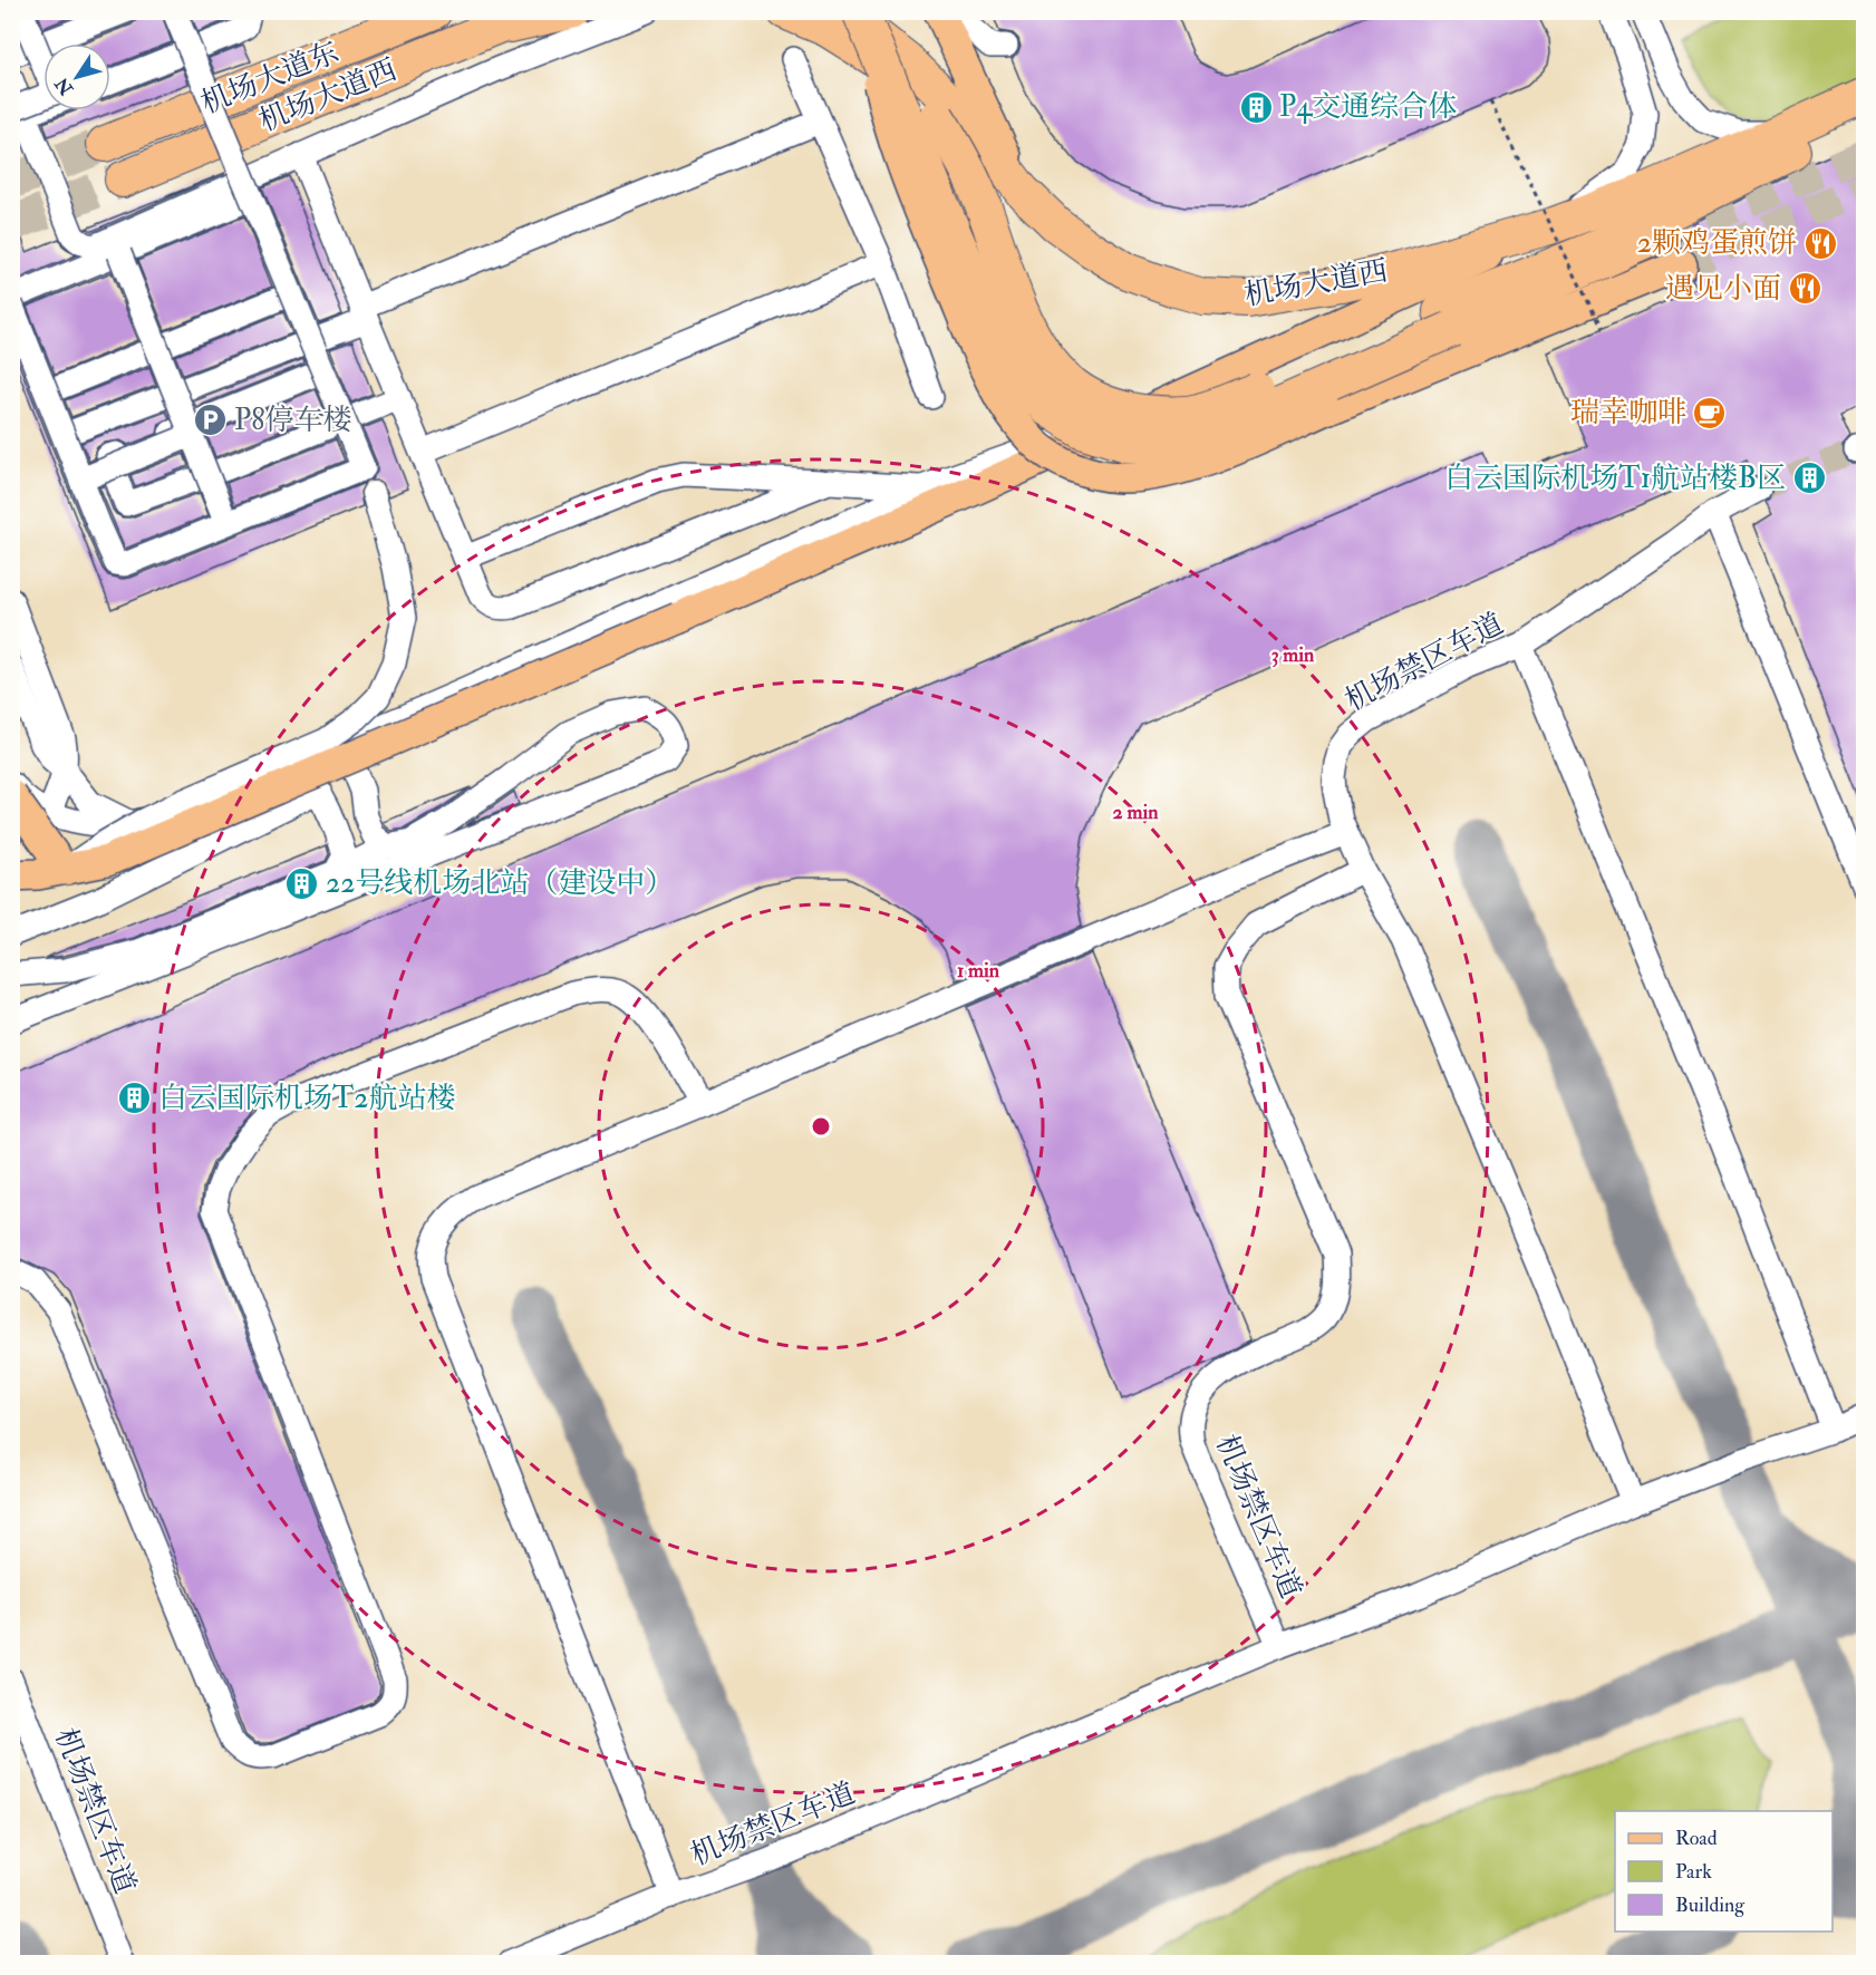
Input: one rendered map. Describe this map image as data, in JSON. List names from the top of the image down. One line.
{"streets":{"highway":["机场大道东","机场大道西"],"street":["机场禁区车道"]},"places":{"building":["P4交通综合体","白云国际机场T1航站楼B区","22号线机场北站（建设中）","白云国际机场T2航站楼"],"restaurant":["2颗鸡蛋煎饼","遇见小面"],"cafe":["瑞幸咖啡"],"parking":["P8停车楼"]},"legend":["Road","Park","Building"],"north":"bottom left","rings":["3 min","2 min","1 min"]}
